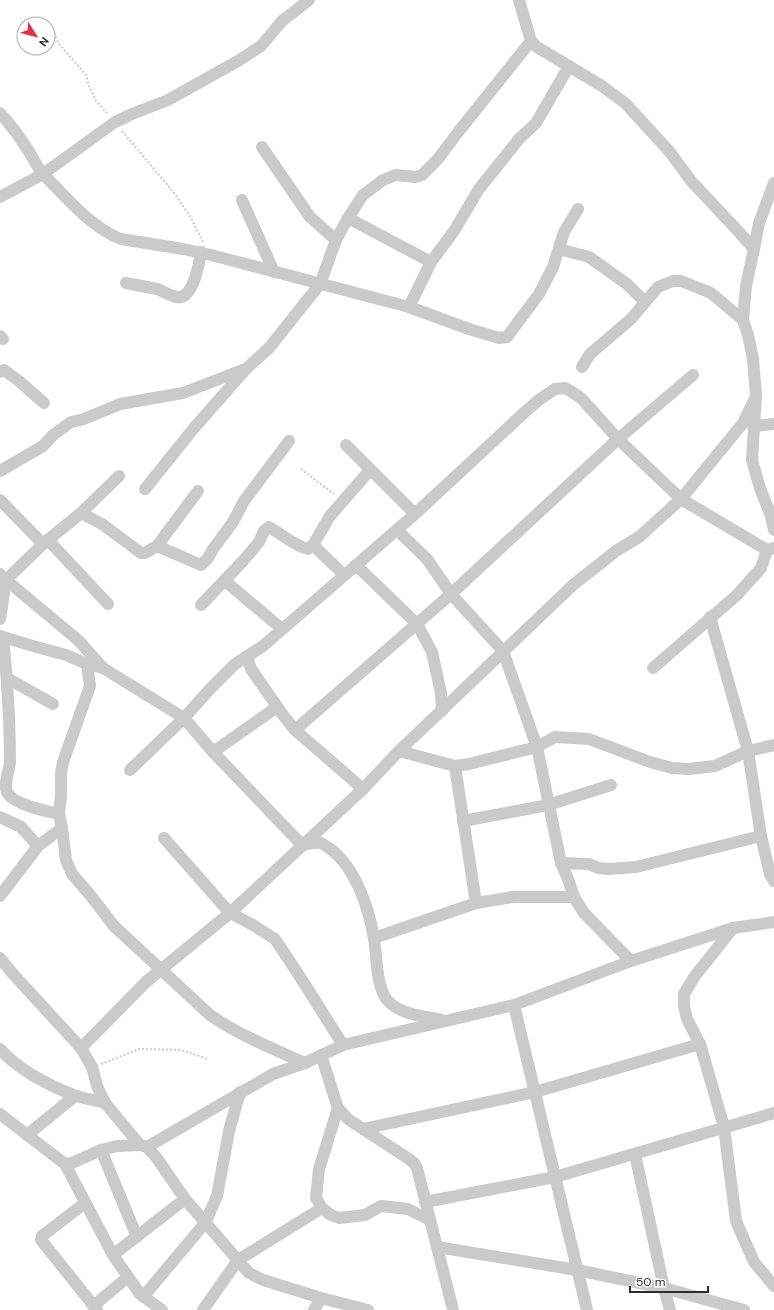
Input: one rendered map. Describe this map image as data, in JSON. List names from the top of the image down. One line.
{"scale_bar":"50 m","north":"bottom right"}
